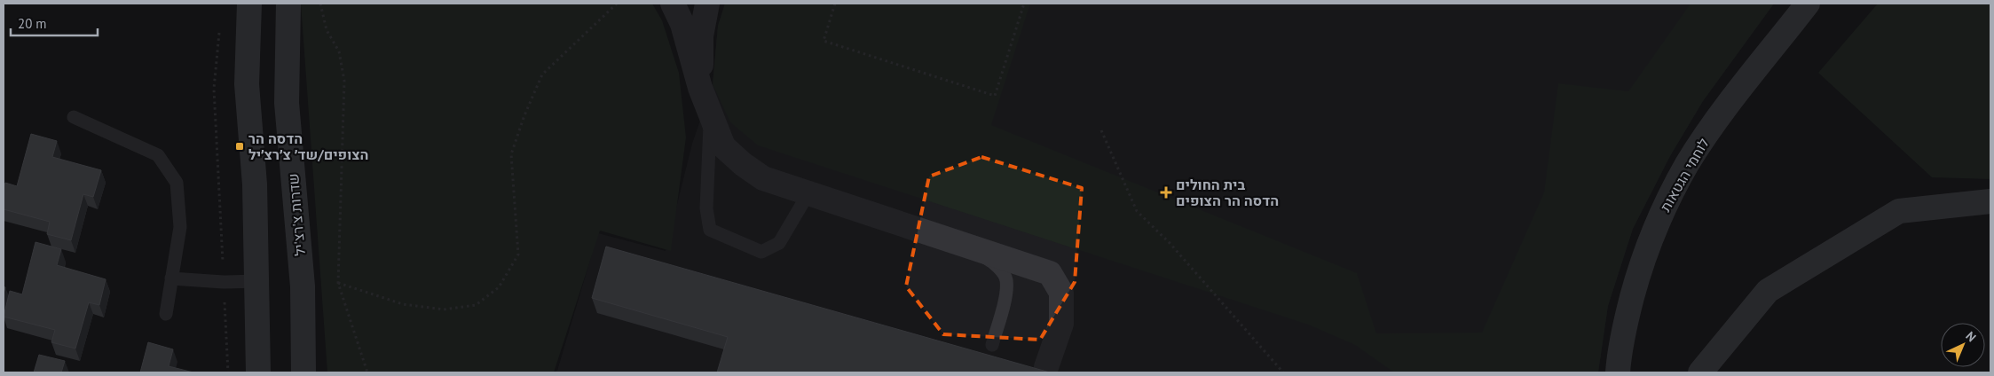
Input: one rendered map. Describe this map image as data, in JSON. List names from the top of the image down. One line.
{"streets":{"street":["לוחמי הגטאות","שדרות צ'רצ'יל"]},"places":{"transit":["הדסה הר הצופים/שד׳ צ׳רצ׳יל"],"health":["בית החולים הדסה הר הצופים"]},"scale_bar":"20 m","north":"top right"}
